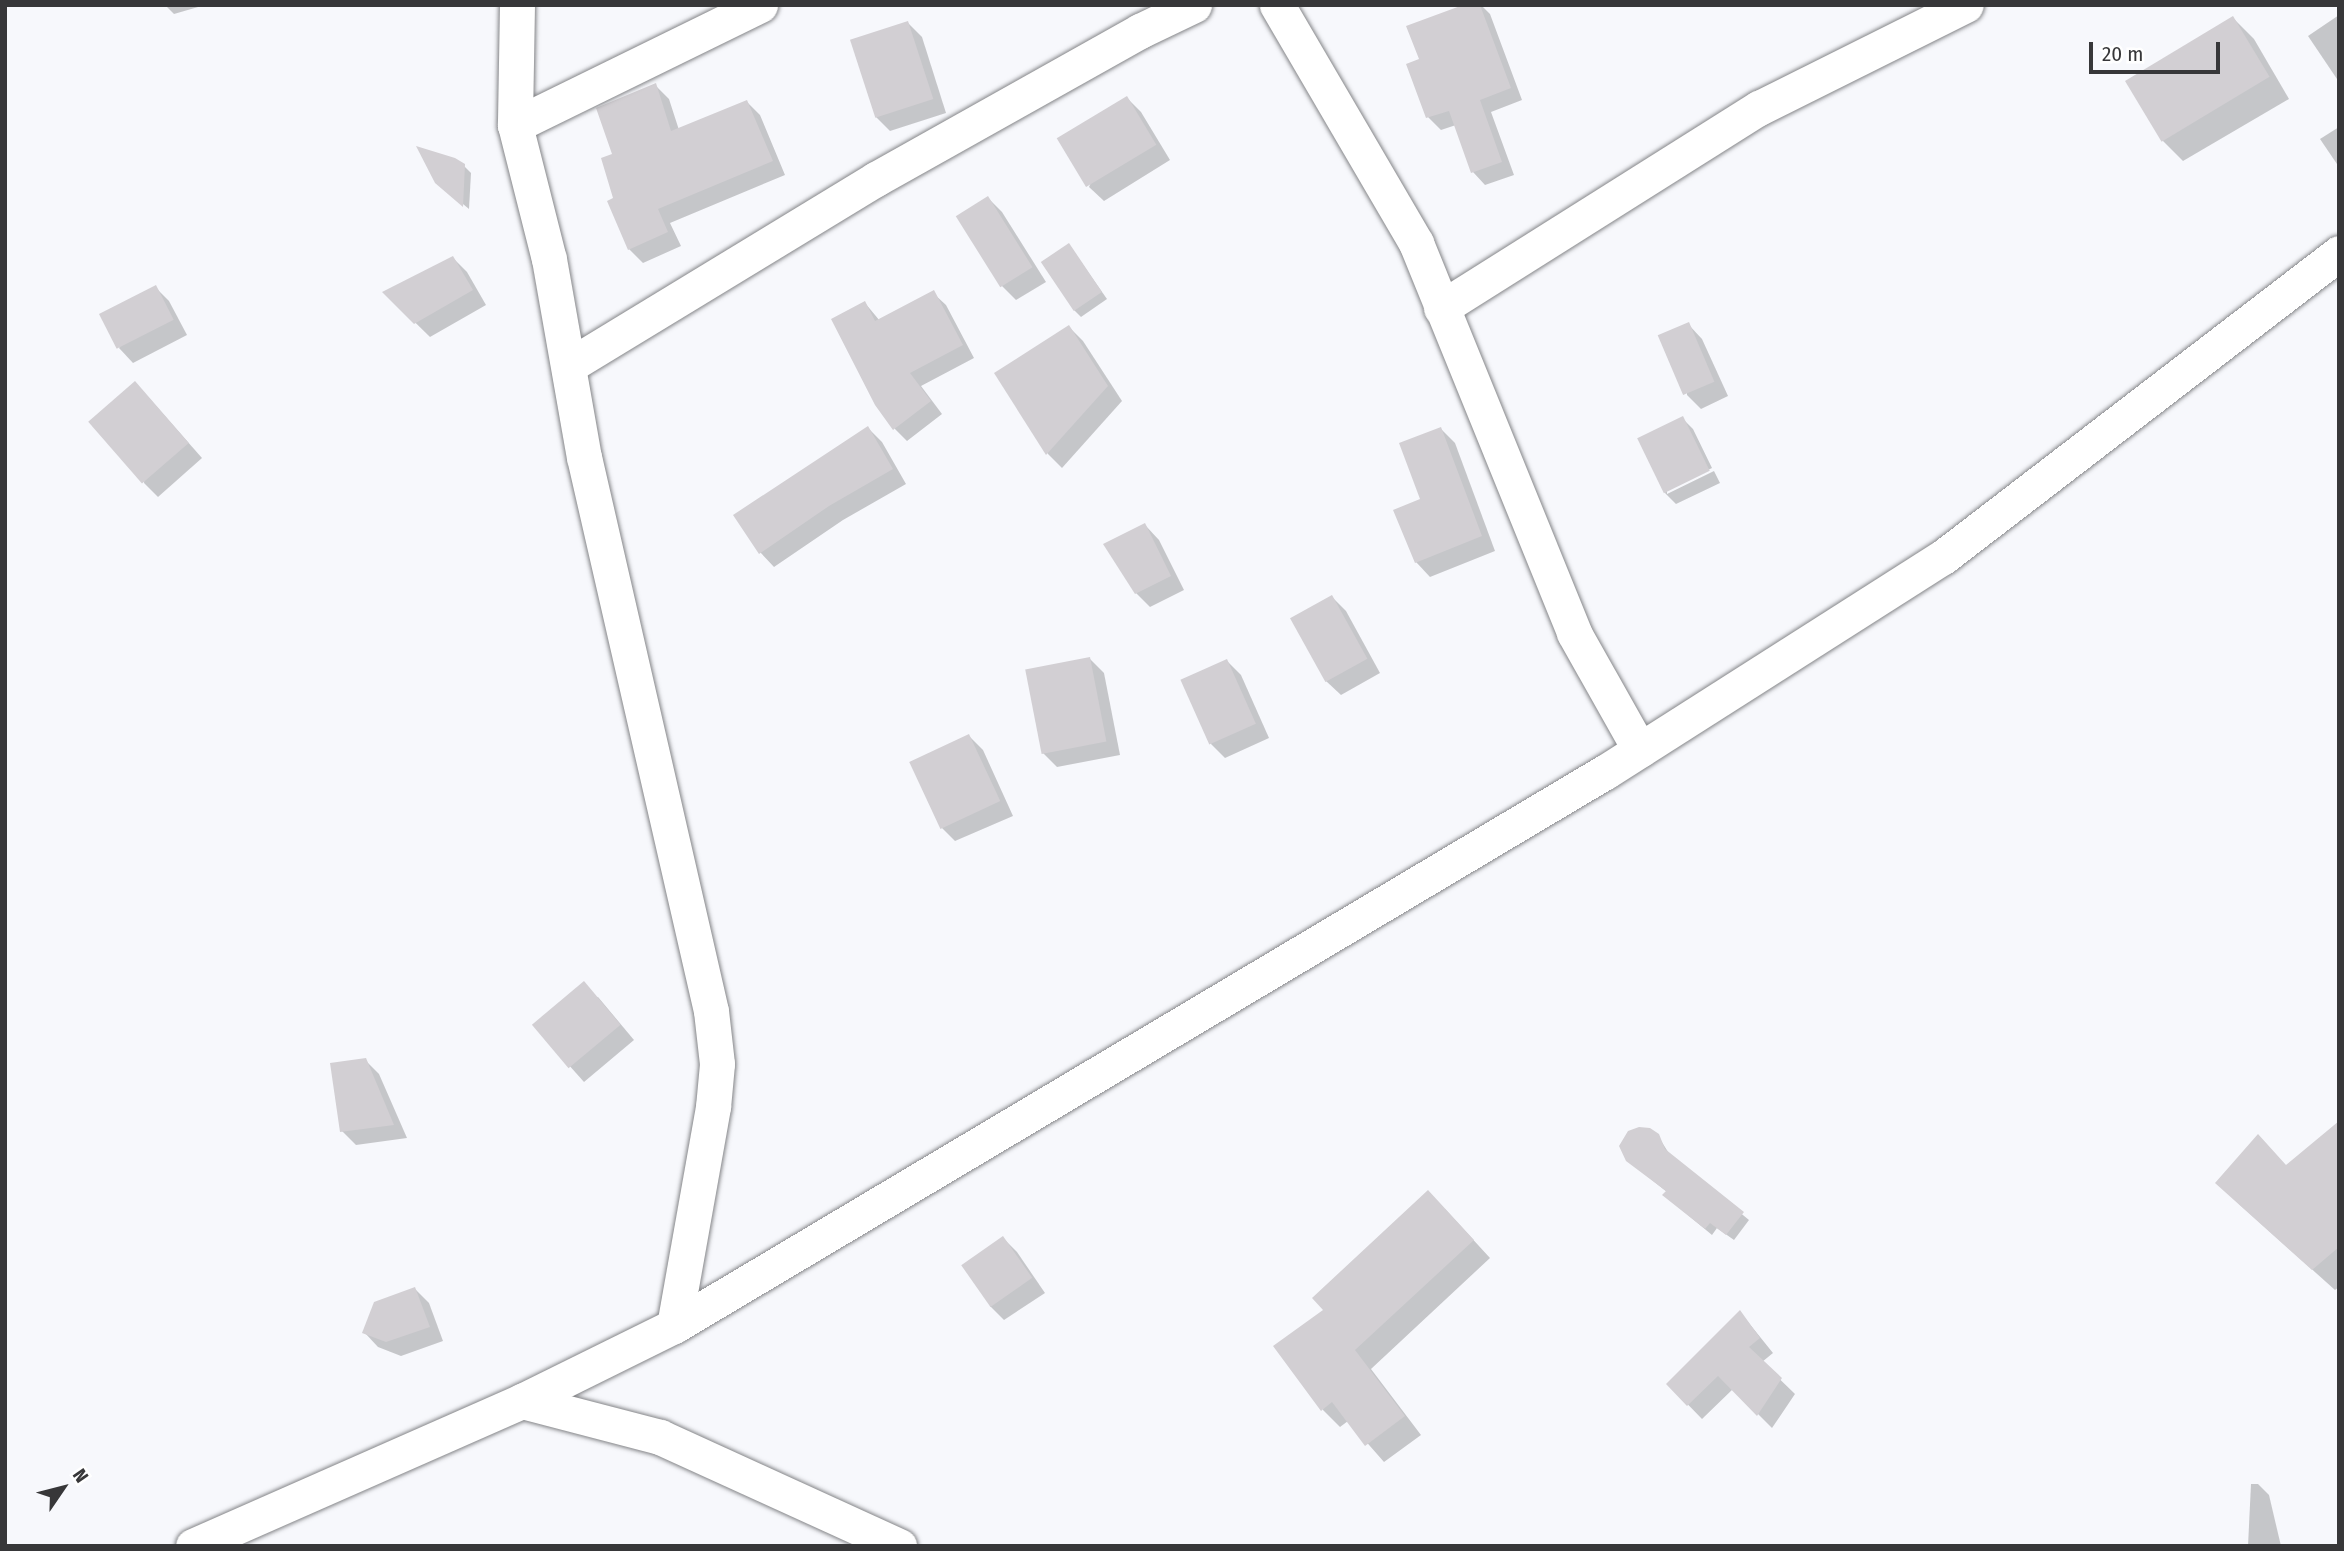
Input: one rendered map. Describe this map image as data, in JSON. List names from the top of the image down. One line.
{"scale_bar":"20 m","north":"top right"}
